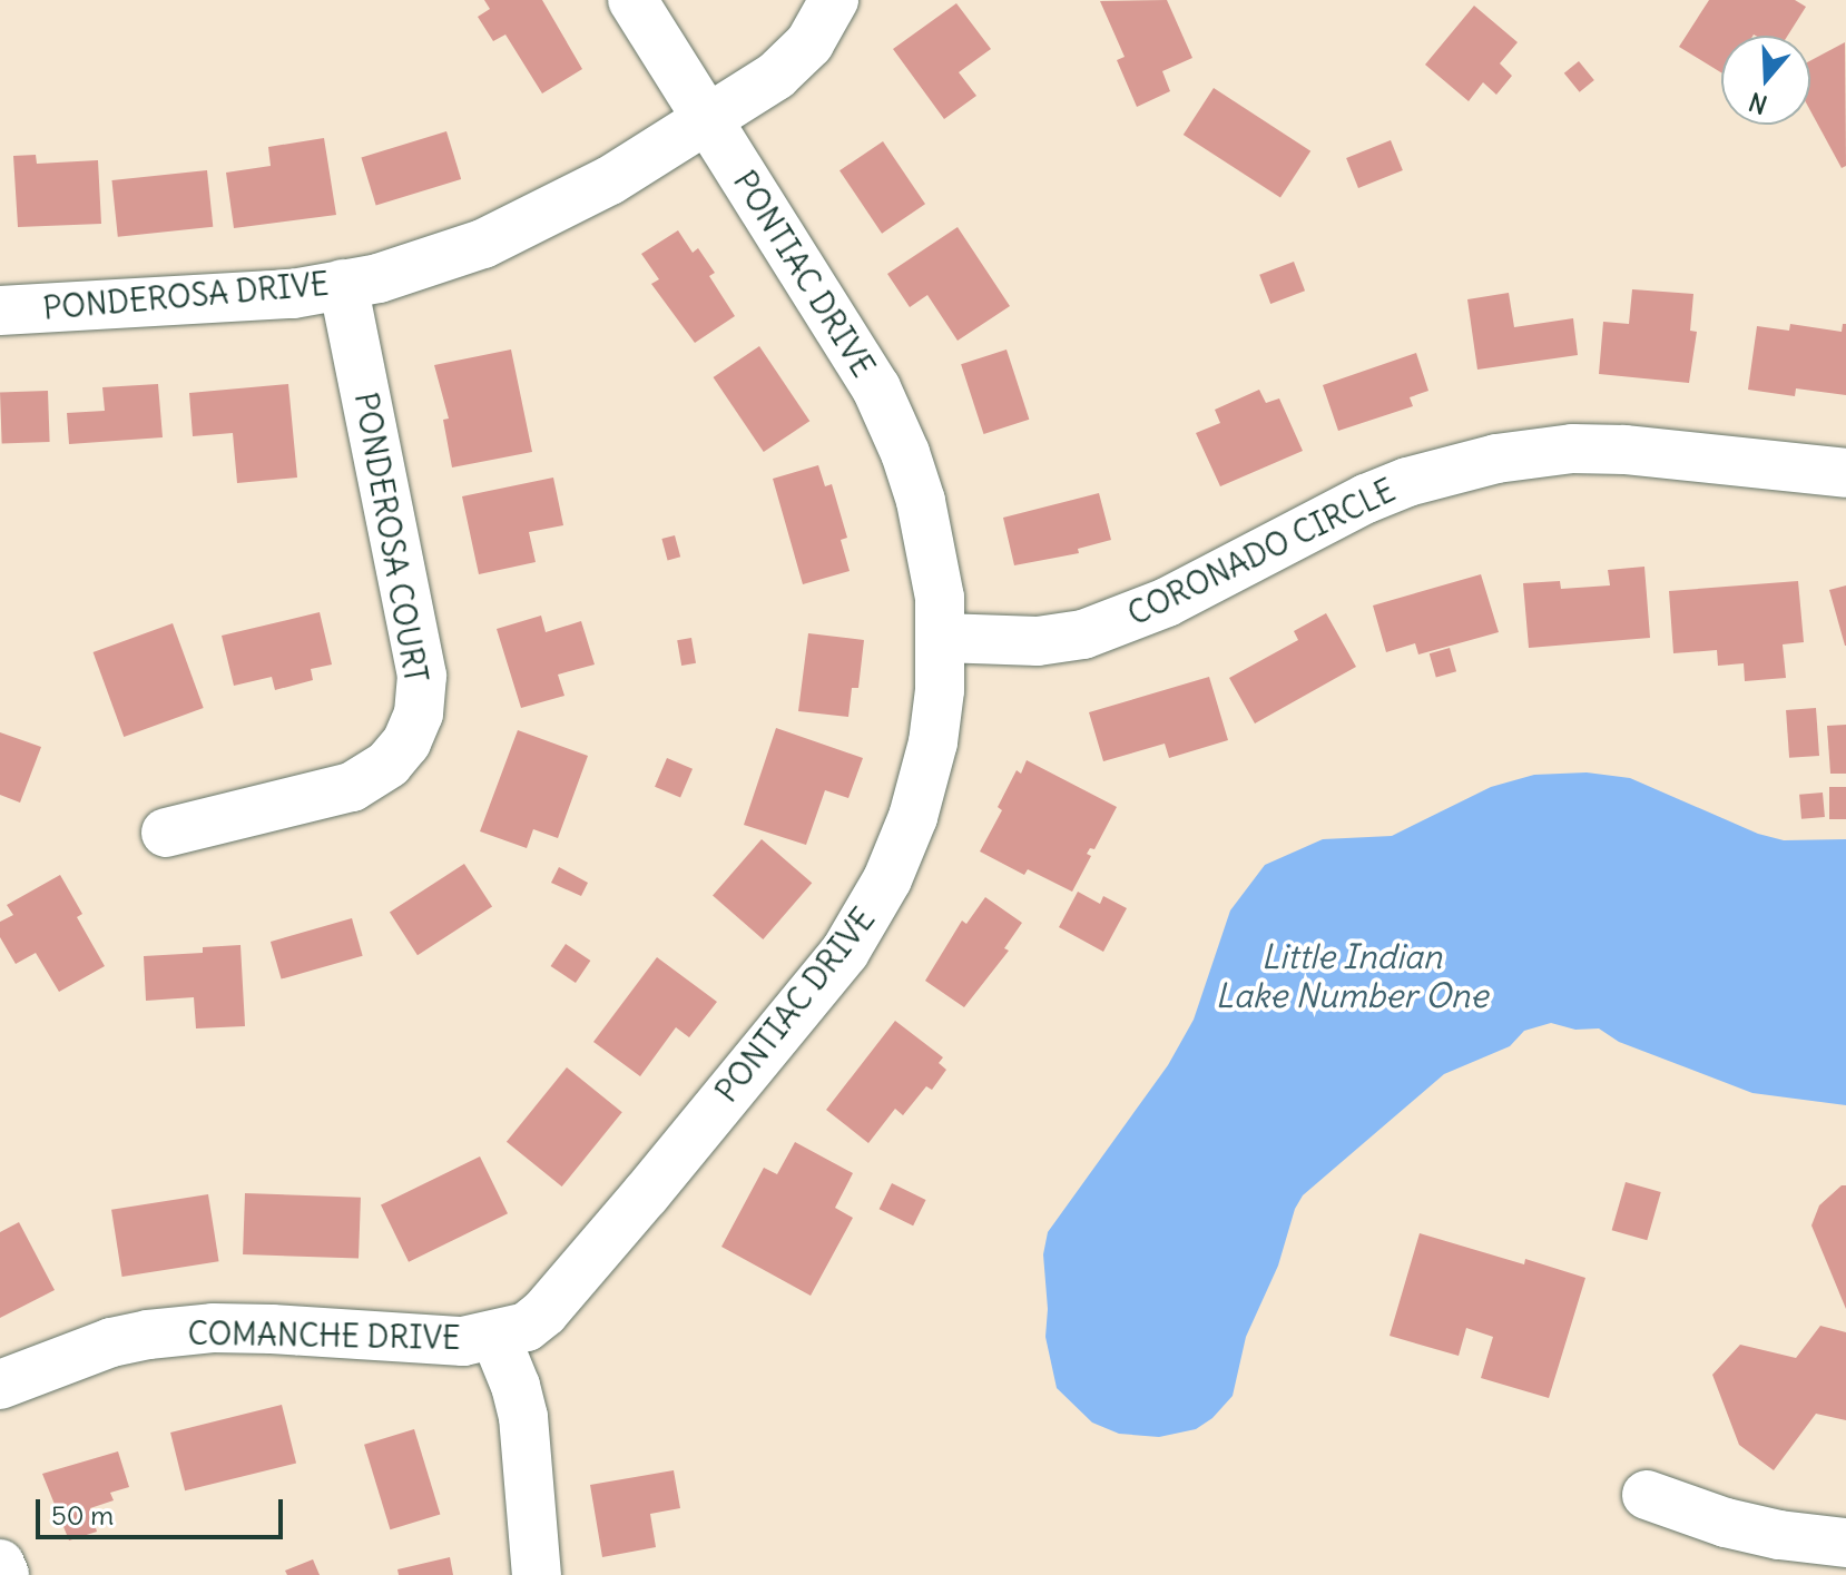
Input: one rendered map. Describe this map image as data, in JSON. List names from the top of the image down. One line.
{"streets":{"street":["PONTIAC DRIVE","PONDEROSA DRIVE","PONDEROSA COURT","CORONADO CIRCLE","COMANCHE DRIVE"]},"crossings":[["PONTIAC DRIVE","PONDEROSA DRIVE"],["PONTIAC DRIVE","CORONADO CIRCLE"],["PONTIAC DRIVE","COMANCHE DRIVE"],["PONDEROSA DRIVE","PONDEROSA COURT"]],"water":["Little Indian Lake Number One"],"scale_bar":"50 m","north":"bottom"}
